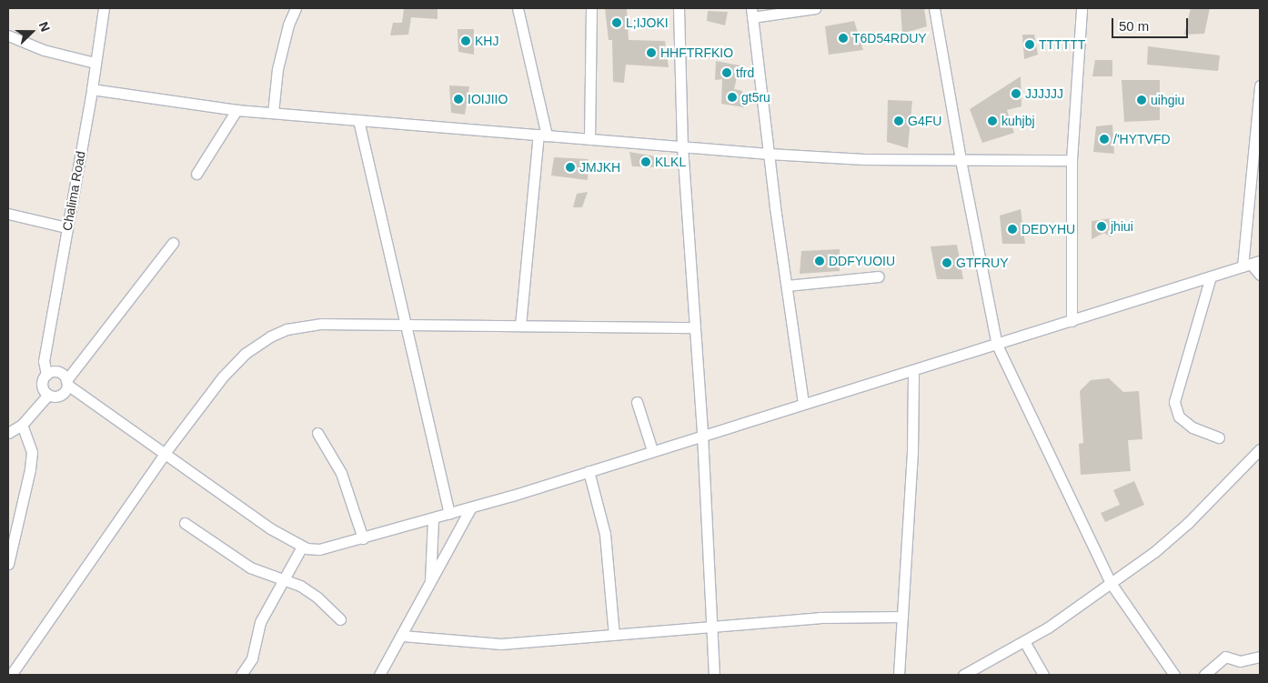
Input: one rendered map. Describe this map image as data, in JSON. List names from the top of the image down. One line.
{"streets":{"street":["Chalima Road"]},"places":["L;IJOKI","T6D54RDUY","KHJ","TTTTTT","HHFTRFKIO","tfrd","JJJJJJ","gt5ru","IOIJIIO","uihgiu","G4FU","kuhjbj","/'HYTVFD","KLKL","JMJKH","jhiui","DEDYHU","DDFYUOIU","GTFRUY"],"scale_bar":"50 m","north":"right"}
